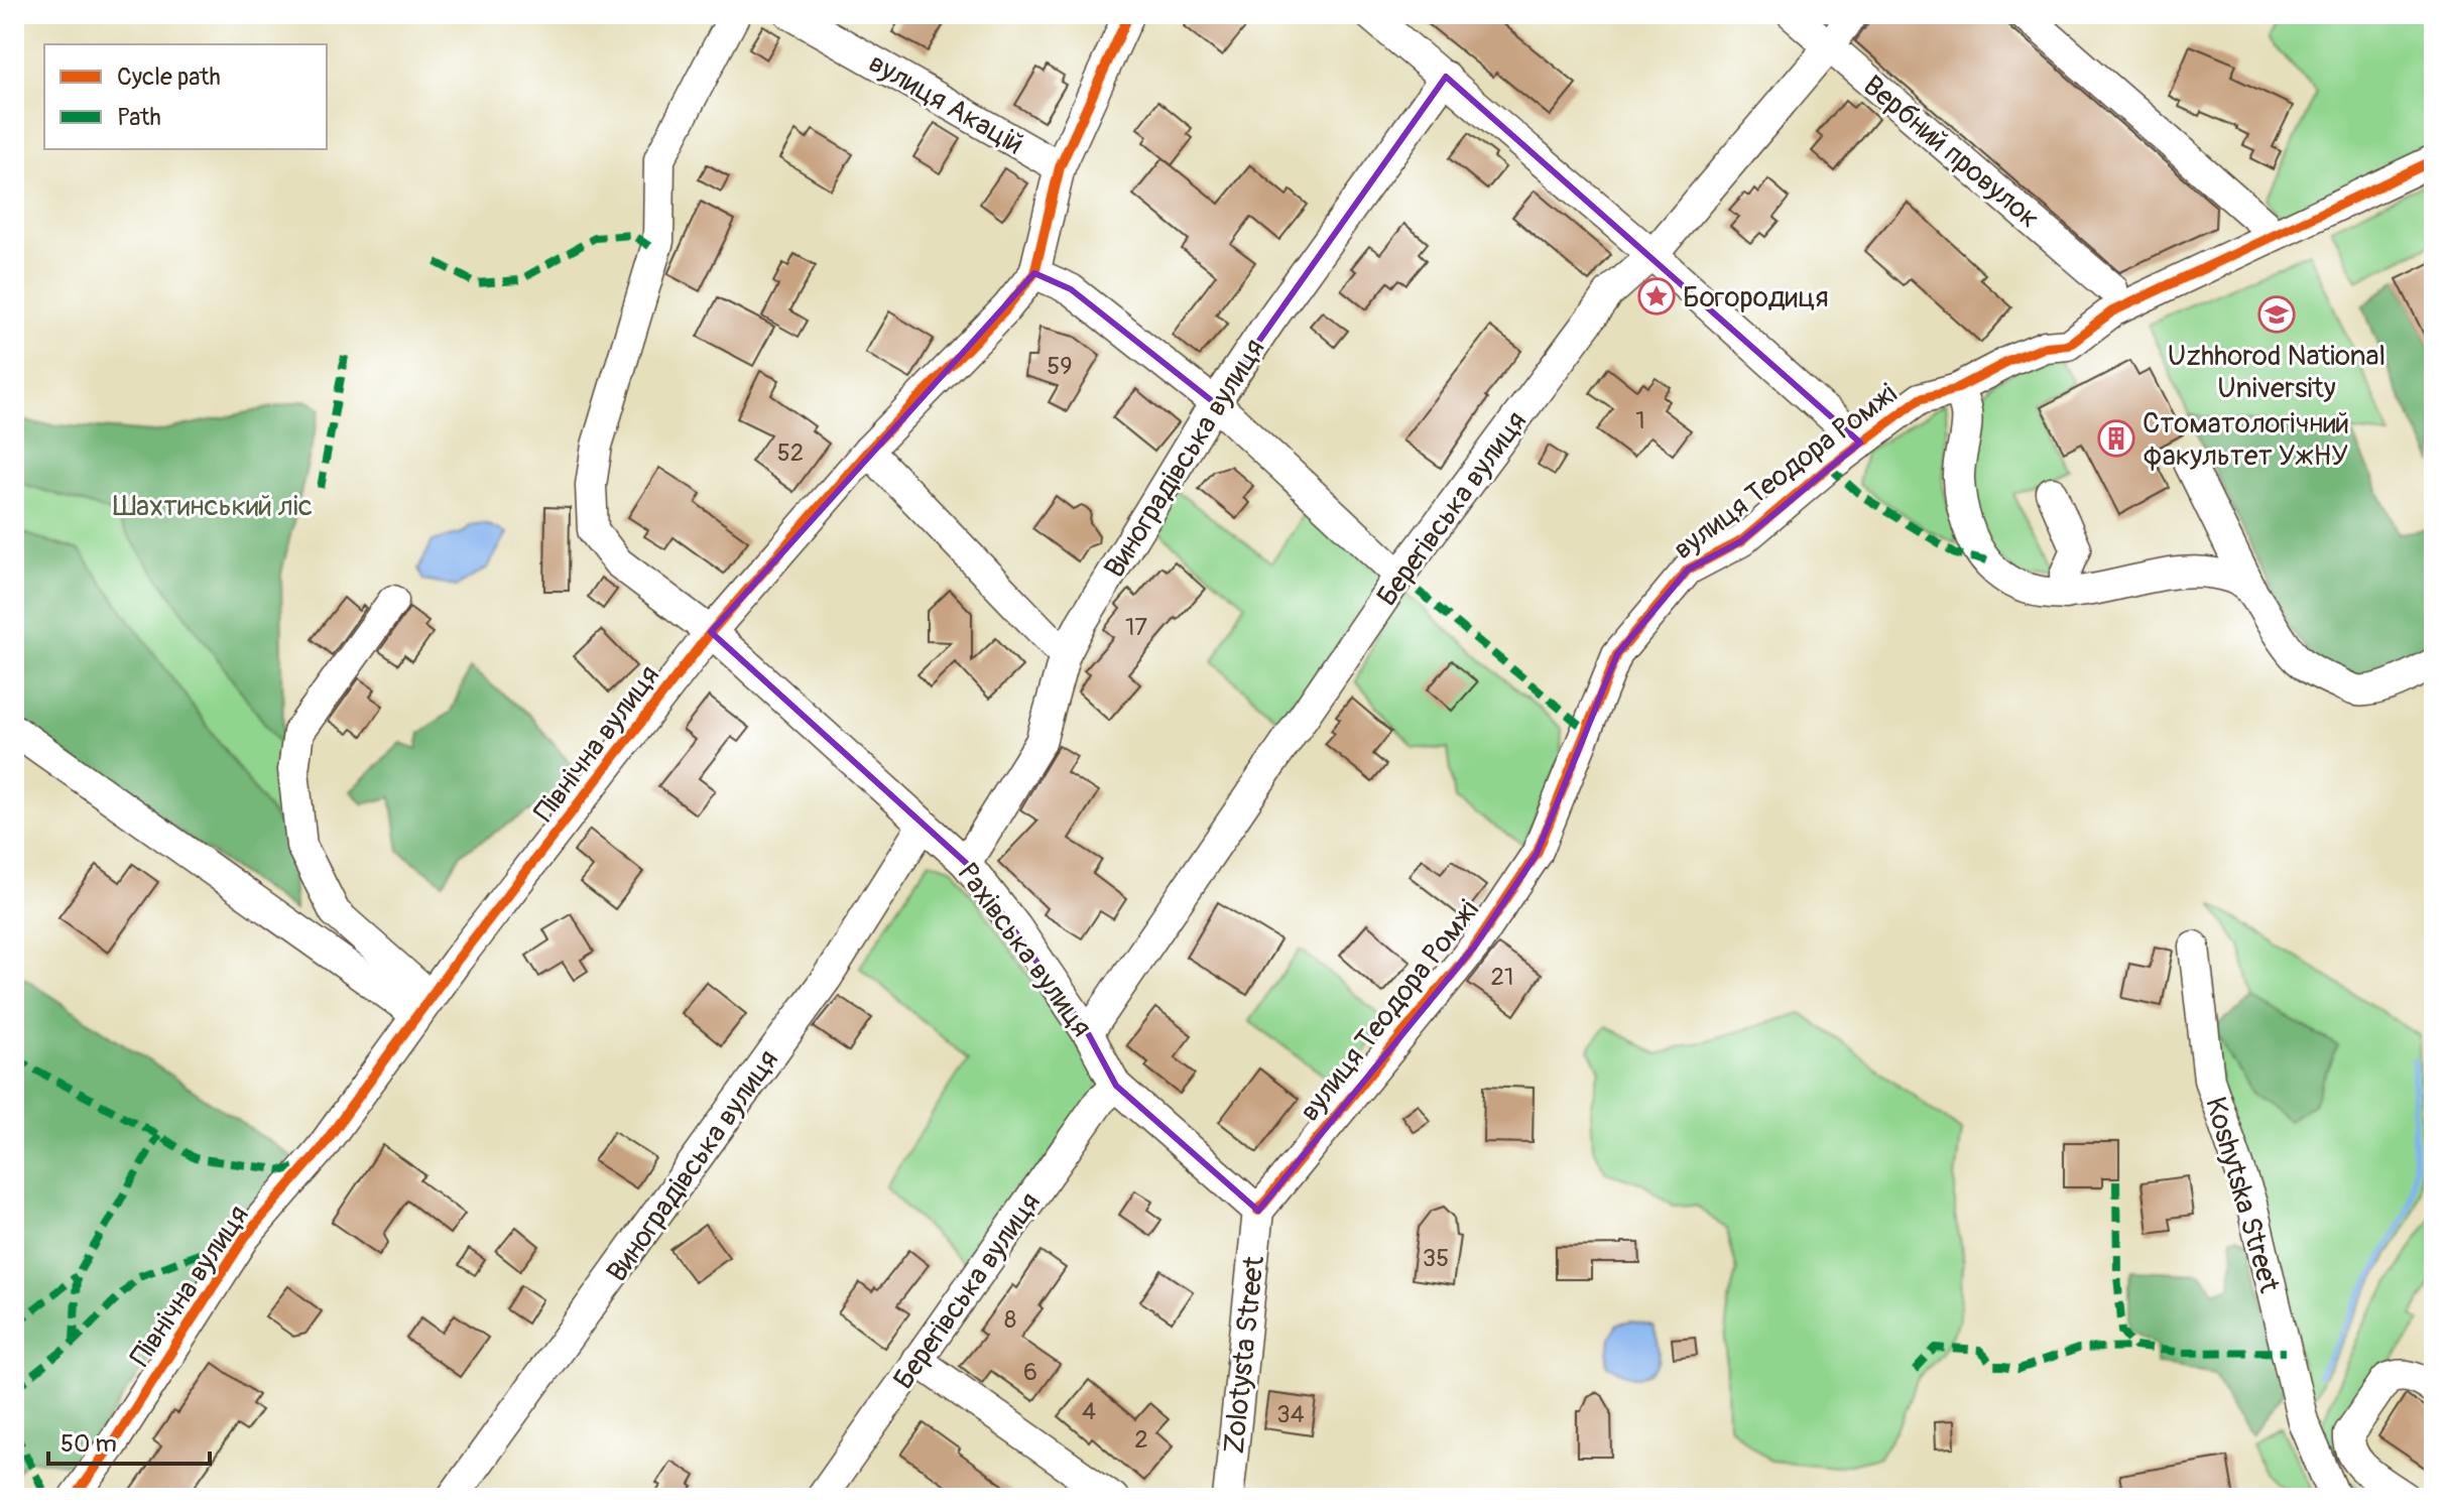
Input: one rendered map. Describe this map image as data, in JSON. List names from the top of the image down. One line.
{"streets":{"street":["вулиця Акацій","Вербний провулок","Виноградівська вулиця","вулиця Теодора Ромжі","Берегівська вулиця","Північна вулиця","Рахівська вулиця","Koshytska Street","Zolotysta Street"]},"crossings":[["вулиця Акацій","Північна вулиця"],["Вербний провулок","Берегівська вулиця"],["Виноградівська вулиця","Рахівська вулиця"],["вулиця Теодора Ромжі","Рахівська вулиця"],["вулиця Теодора Ромжі","Zolotysta Street"],["Берегівська вулиця","Рахівська вулиця"],["Північна вулиця","Рахівська вулиця"],["Рахівська вулиця","Zolotysta Street"]],"parks":["Шахтинський ліс"],"places":{"place":["Богородиця"],"school or university":["Uzhhorod National University"],"building":["Стоматологічний факультет УжНУ"]},"house_numbers":["59","1","52","17","21","35","8","6","4","34","2"],"legend":["Cycle path","Path"],"scale_bar":"50 m"}
